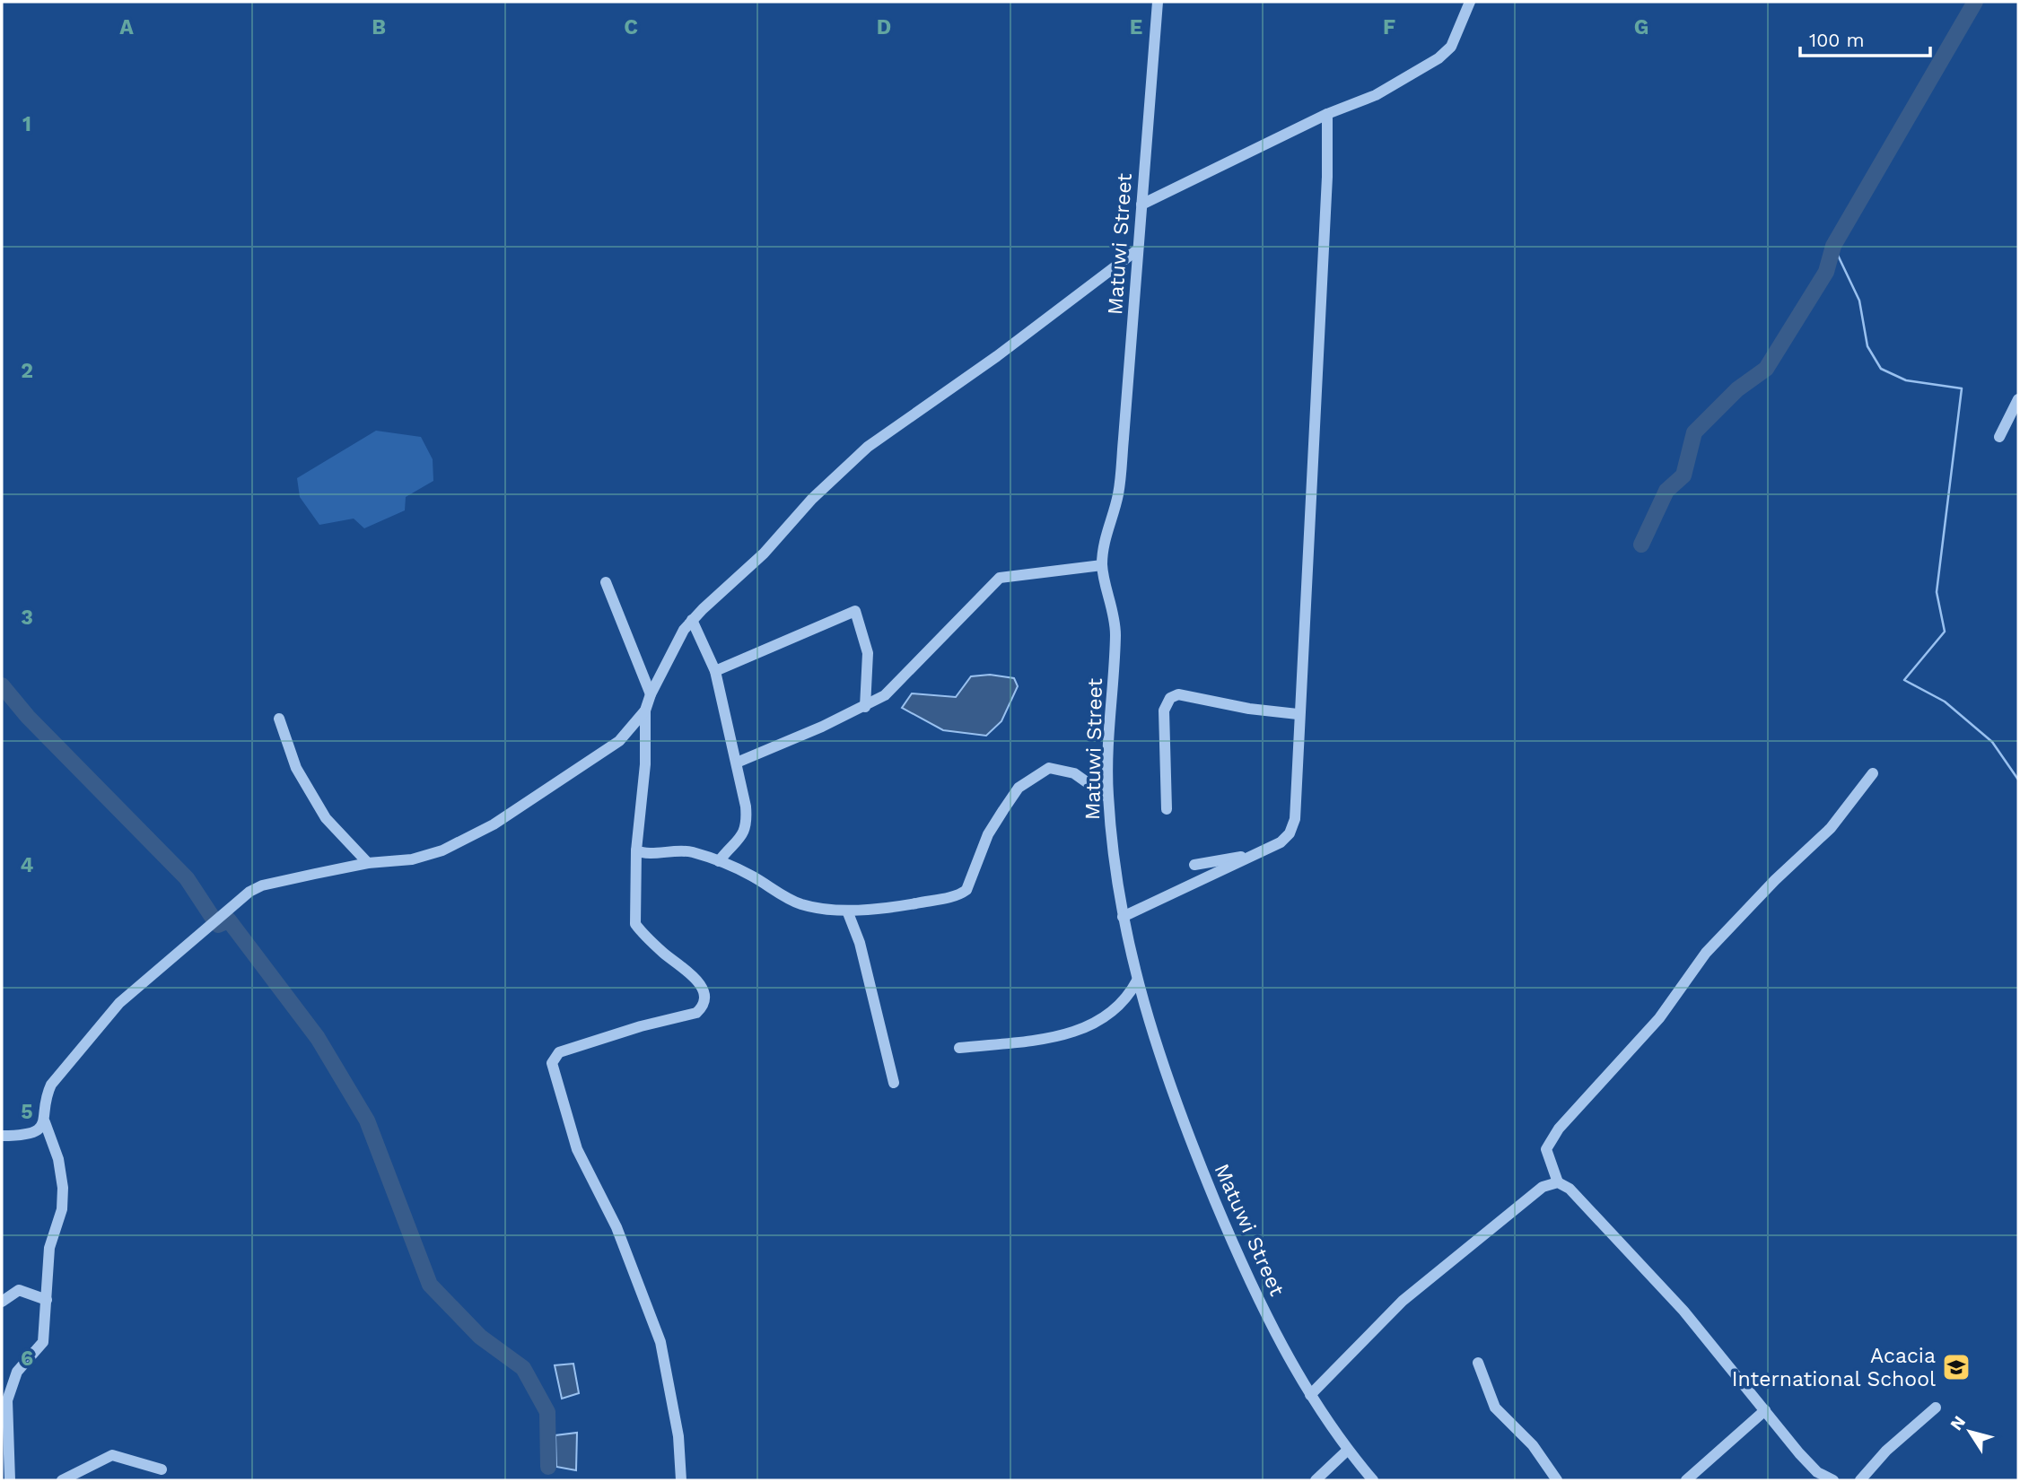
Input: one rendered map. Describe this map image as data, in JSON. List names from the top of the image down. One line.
{"streets":{"street":["Matuwi Street"]},"places":{"school or university":["Acacia International School"]},"scale_bar":"100 m","north":"top left","grid":{"columns":["A","B","C","D","E","F","G"],"rows":["1","2","3","4","5","6"]}}
